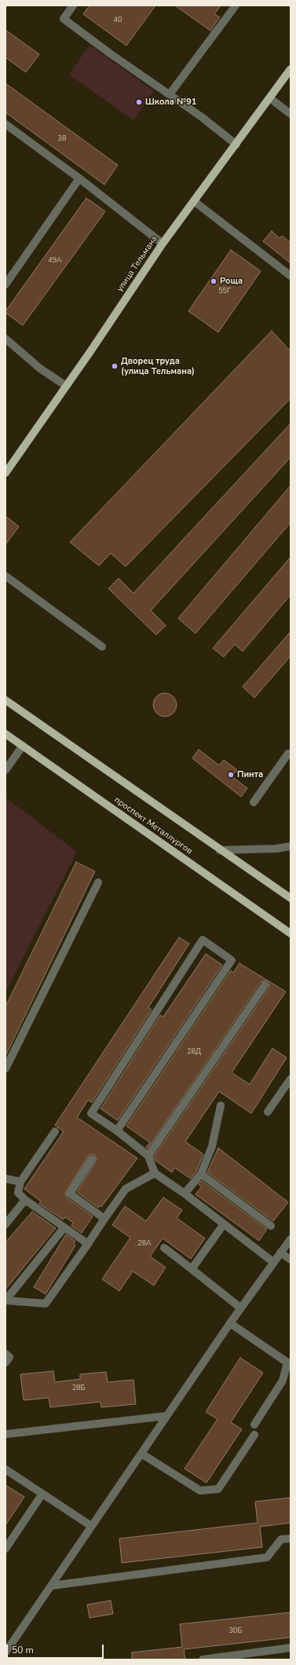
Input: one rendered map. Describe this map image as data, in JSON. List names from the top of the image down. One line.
{"streets":{"main road":["улица Тельмана","проспект Металлургов"]},"places":["Школа №91","Роща","Дворец труда (улица Тельмана)","Пинта"],"house_numbers":["40","38","49А","55Г","28Д","28А","28Б","30Б"],"scale_bar":"50 m"}
